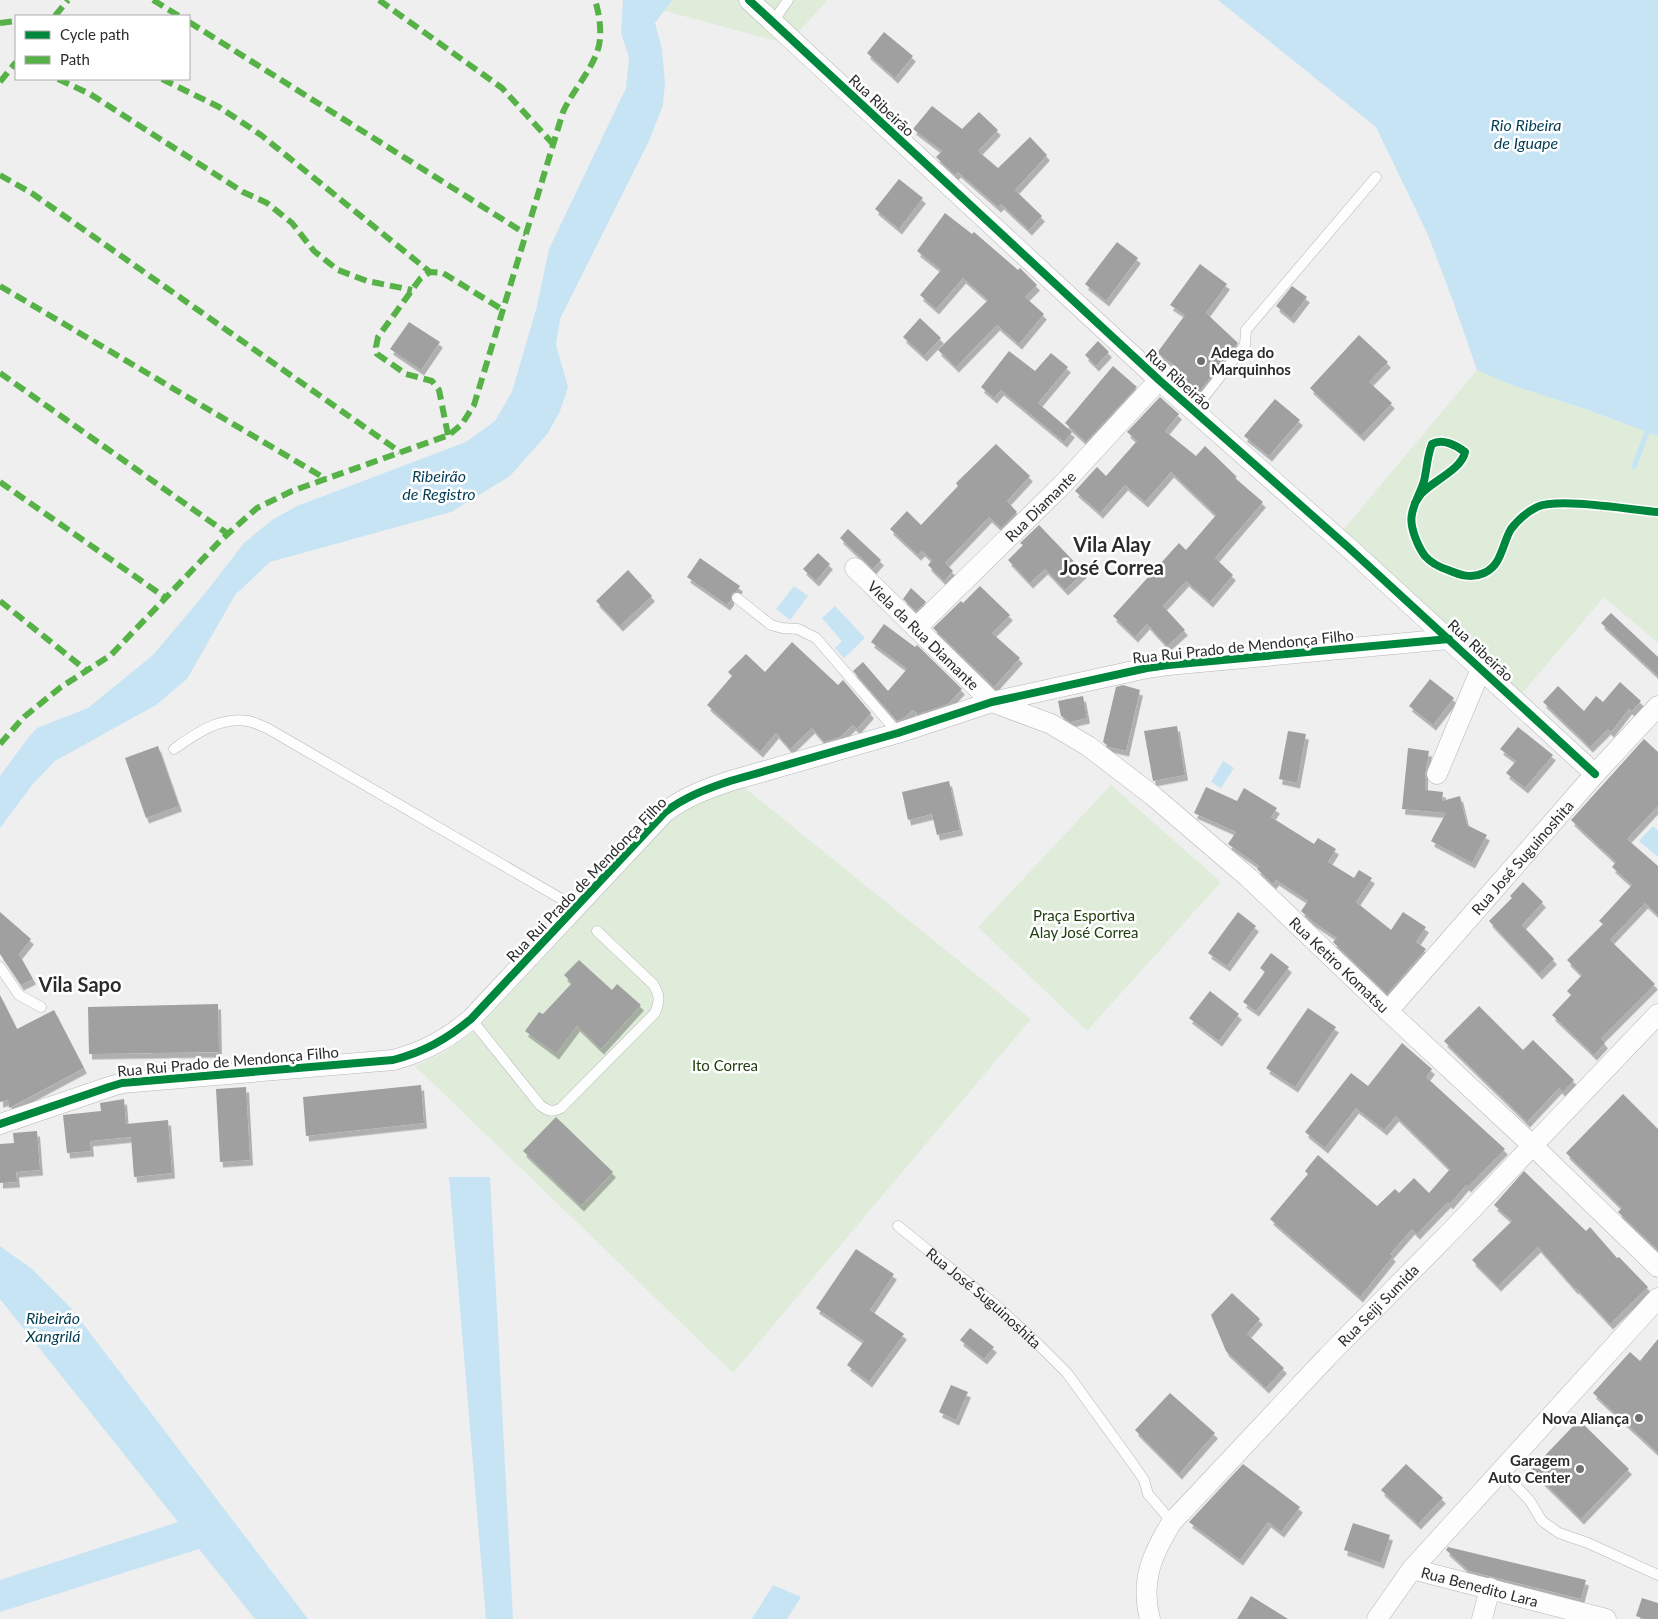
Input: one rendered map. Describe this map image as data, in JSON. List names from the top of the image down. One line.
{"streets":{"street":["Rua Ribeirão","Rua Diamante","Viela da Rua Diamante","Rua Rui Prado de Mendonça Filho","Rua José Suguinoshita","Rua Ketiro Komatsu","Rua Seiji Sumida","Rua Benedito Lara"]},"crossings":[["Rua Ribeirão","Rua Diamante"],["Rua Ribeirão","Rua Rui Prado de Mendonça Filho"],["Rua Ribeirão","Rua José Suguinoshita"],["Rua Diamante","Viela da Rua Diamante"],["Viela da Rua Diamante","Rua Rui Prado de Mendonça Filho"],["Viela da Rua Diamante","Rua Ketiro Komatsu"],["Rua Rui Prado de Mendonça Filho","Rua Ketiro Komatsu"],["Rua José Suguinoshita","Rua Ketiro Komatsu"],["Rua José Suguinoshita","Rua Seiji Sumida"],["Rua Ketiro Komatsu","Rua Seiji Sumida"]],"districts":["Vila Alay José Correa","Vila Sapo"],"water":["Rio Ribeira de Iguape","Ribeirão de Registro","Ribeirão Xangrilá"],"parks":["Praça Esportiva Alay José Correa","Ito Correa"],"places":["Adega do Marquinhos","Nova Aliança","Garagem Auto Center"],"legend":["Cycle path","Path"]}
